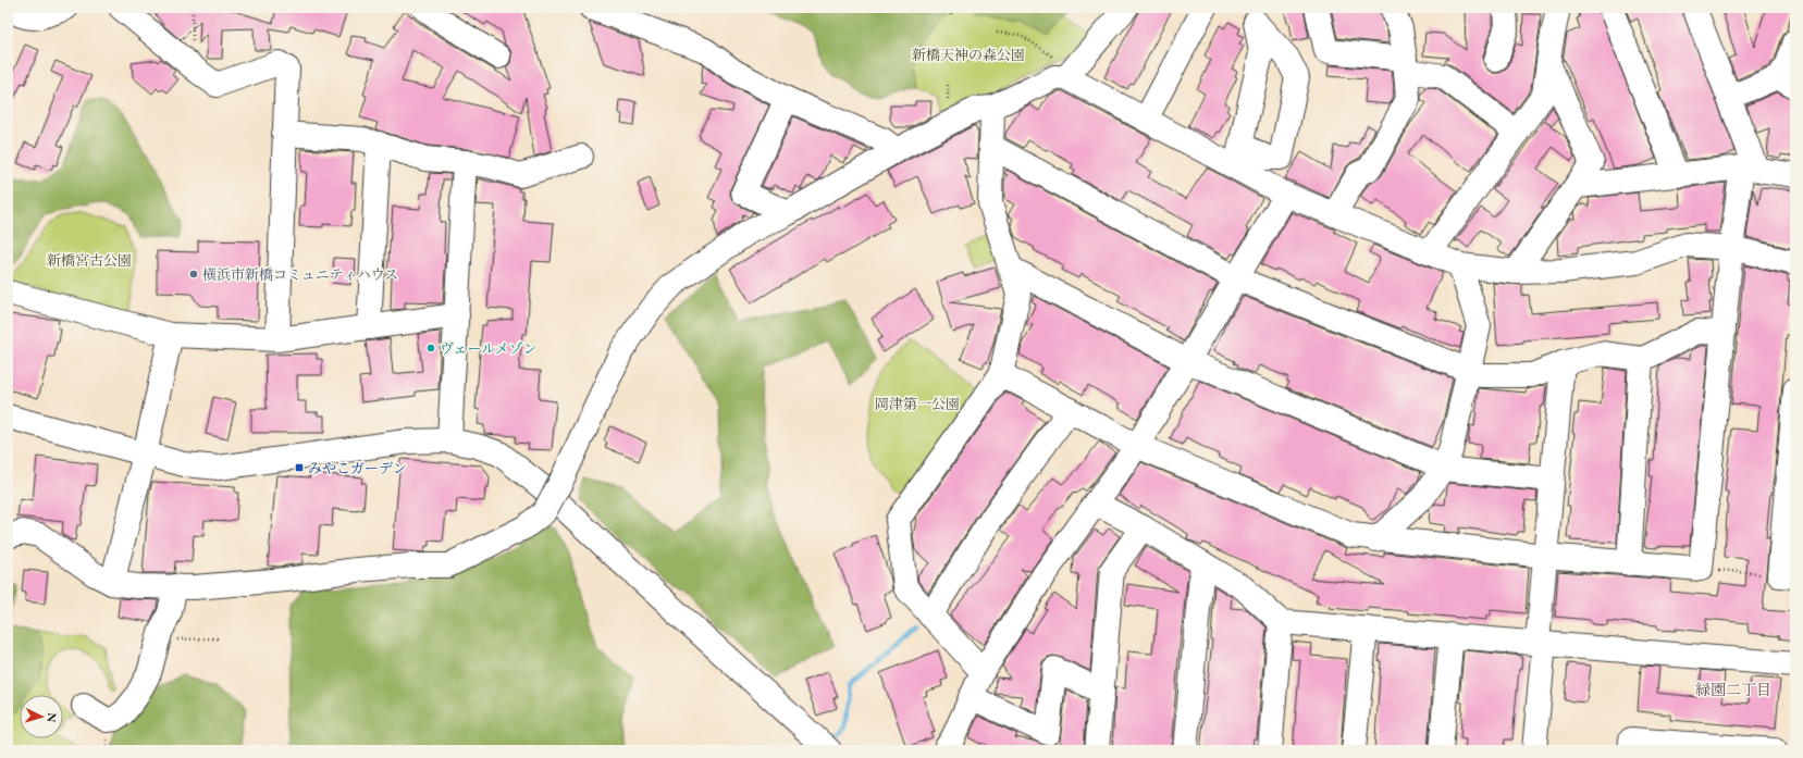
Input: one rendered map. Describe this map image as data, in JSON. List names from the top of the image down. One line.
{"districts":["緑園二丁目"],"parks":["新橋天神の森公園","新橋宮古公園","岡津第一公園"],"places":{"other":["横浜市新橋コミュニティハウス","ヴェールメゾン"],"transit":["みやこガーデン"]},"north":"right"}
